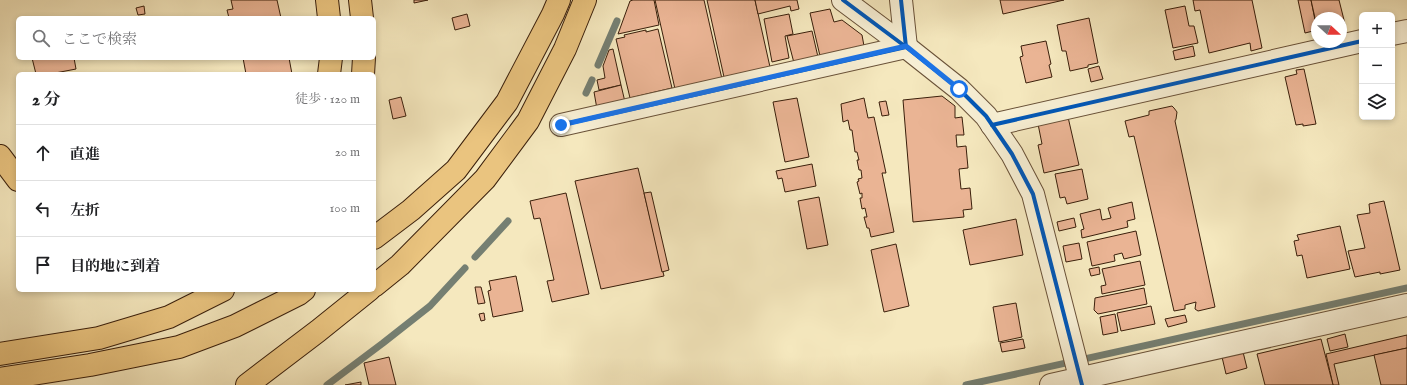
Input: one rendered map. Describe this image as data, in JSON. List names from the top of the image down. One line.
{"north":"right","page":{"map_buttons":["+","−"],"search":"ここで検索","heading":["2 分","徒歩 · 120 m"],"list":[["直進","20 m"],["左折","100 m"],"目的地に到着"]}}
